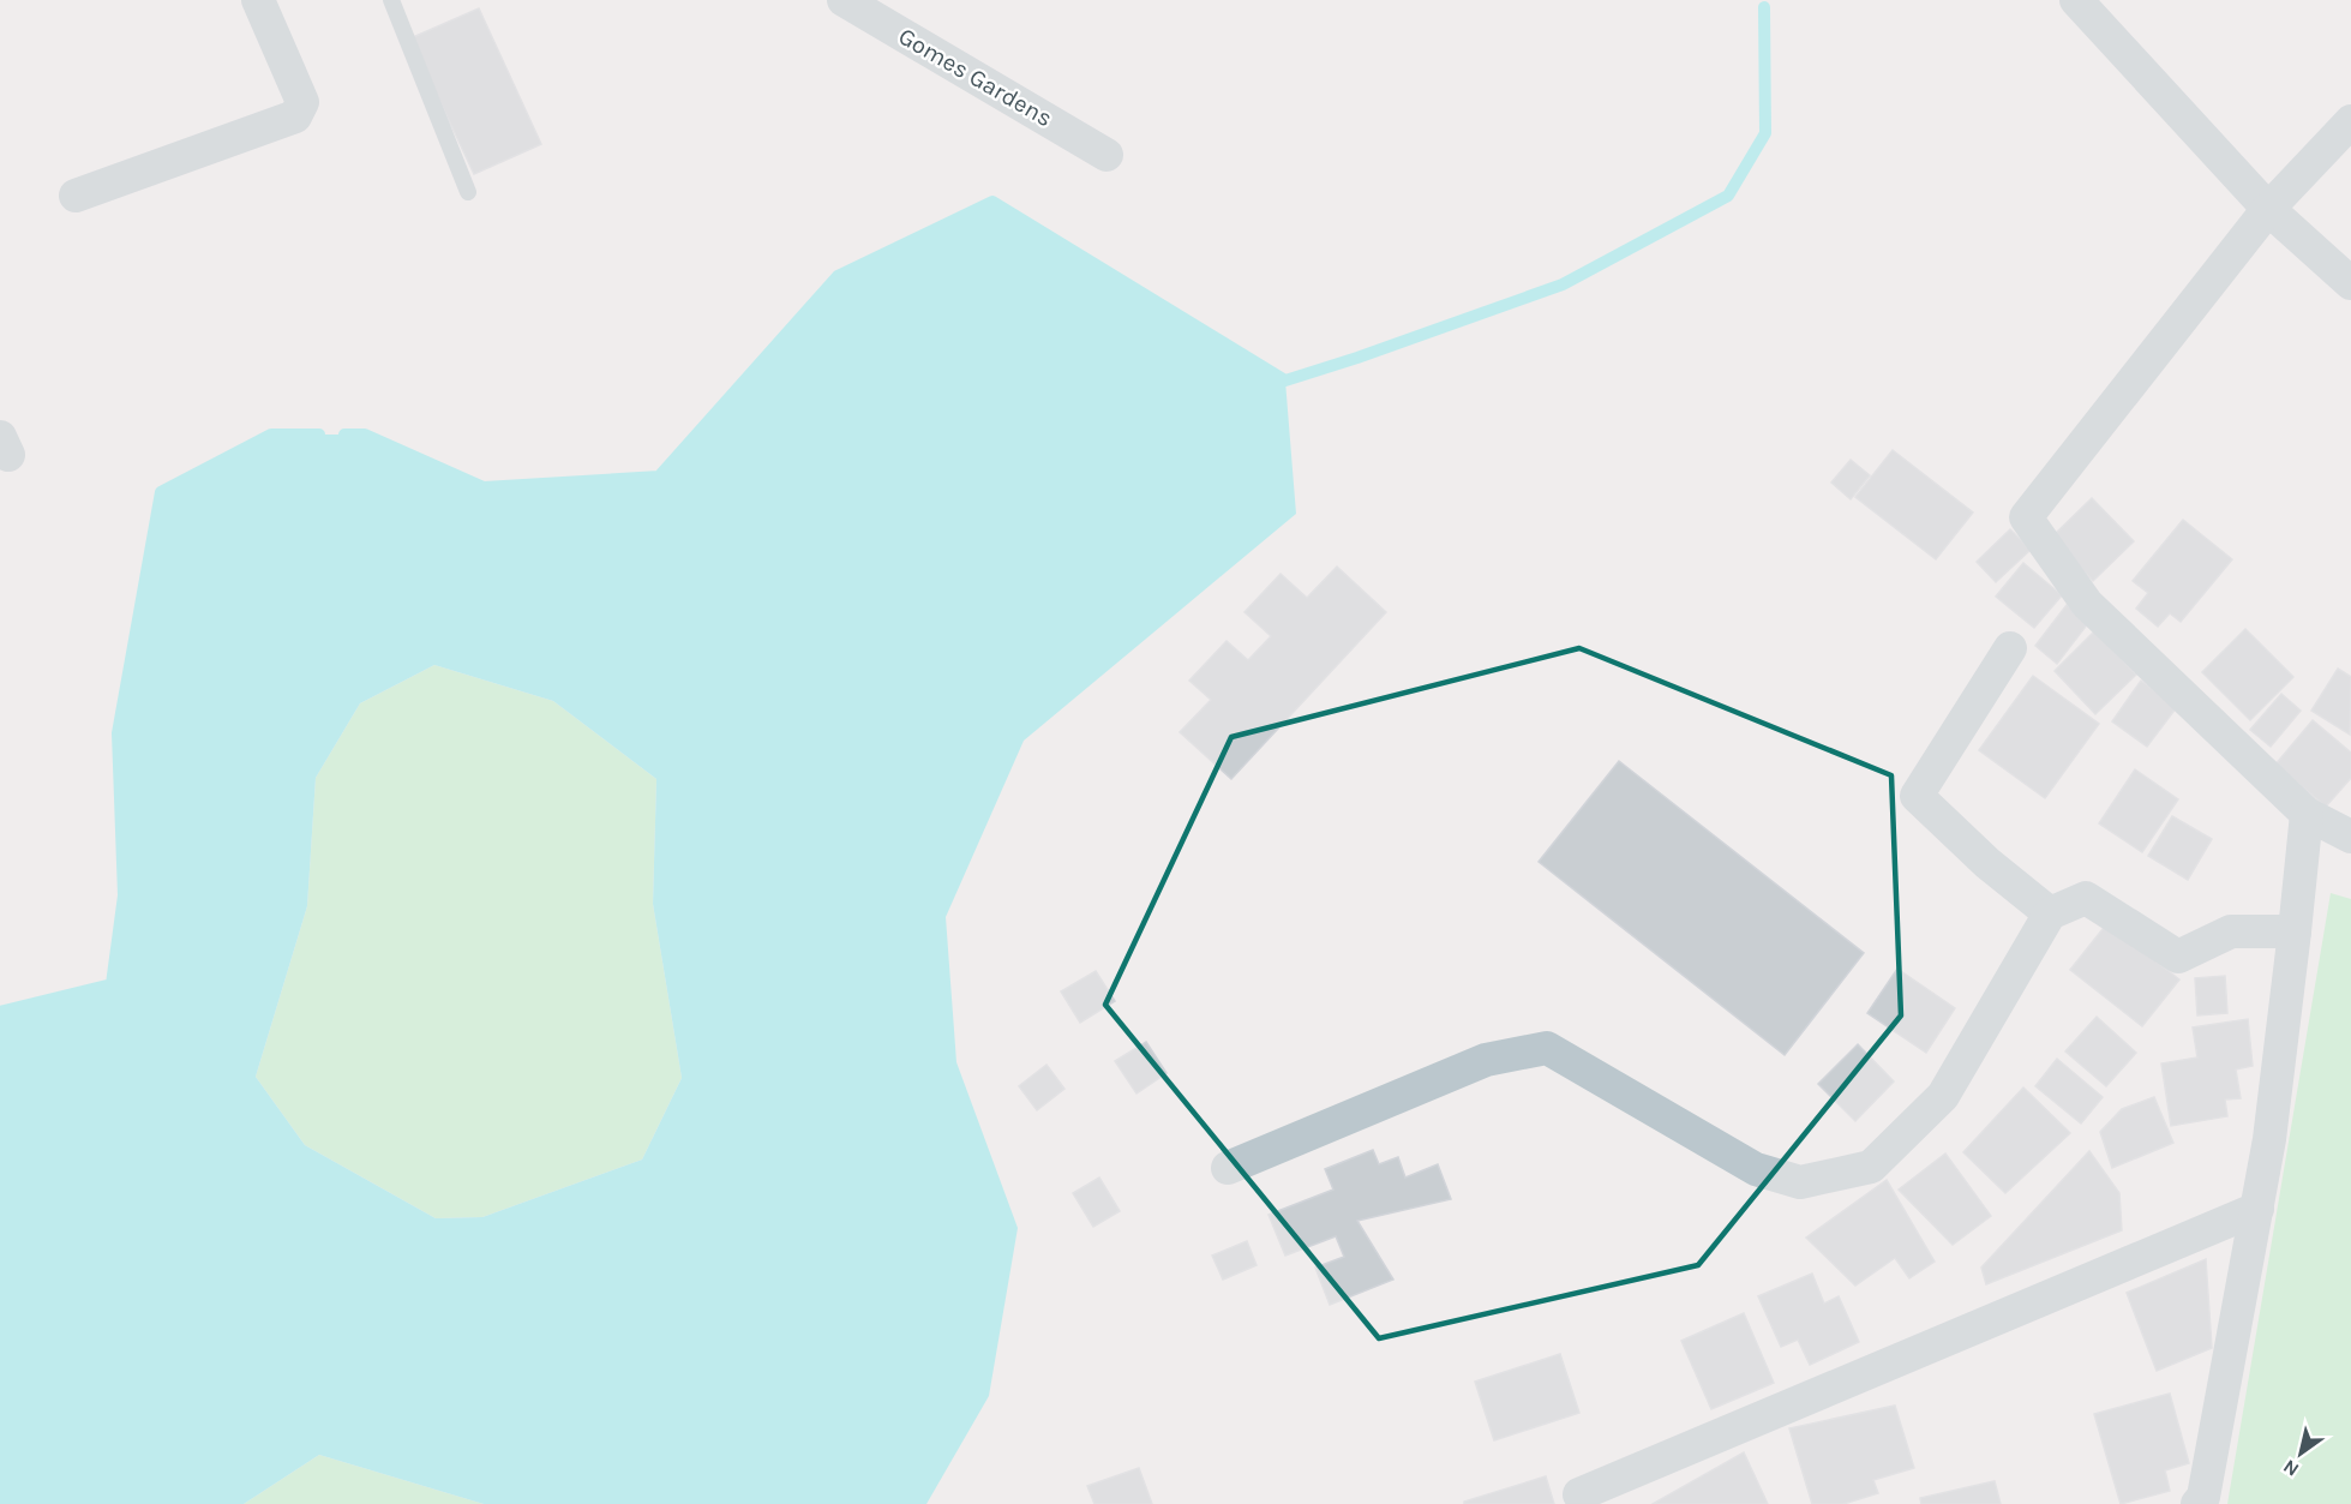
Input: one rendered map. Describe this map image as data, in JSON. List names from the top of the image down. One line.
{"streets":{"street":["Gomes Gardens"]},"north":"bottom left"}
